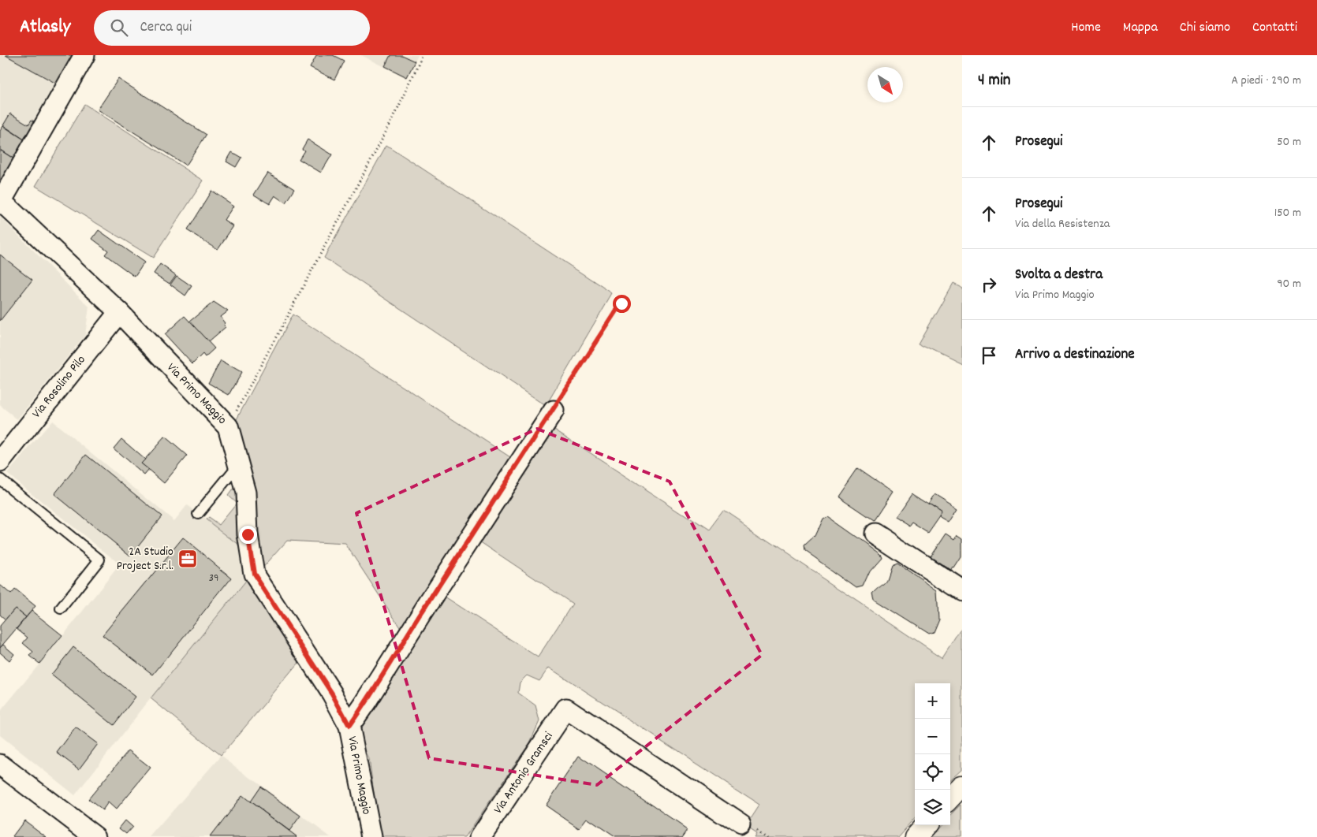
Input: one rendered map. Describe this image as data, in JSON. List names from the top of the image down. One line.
{"streets":{"street":["Via Rosolino Pilo","Via Primo Maggio","Via Antonio Gramsci"]},"crossings":[["Via Rosolino Pilo","Via Primo Maggio"]],"places":{"office":["2A Studio Project S.r.l."]},"house_numbers":["39"],"north":"bottom right","page":{"header":"Atlasly","search":"Cerca qui","nav":["Home","Mappa","Chi siamo","Contatti"],"heading":["4 min","A piedi · 290 m"],"list":[["Prosegui","50 m"],["Prosegui","Via della Resistenza","150 m"],["Svolta a destra","Via Primo Maggio","90 m"],"Arrivo a destinazione"],"map_buttons":["+","−"]}}
